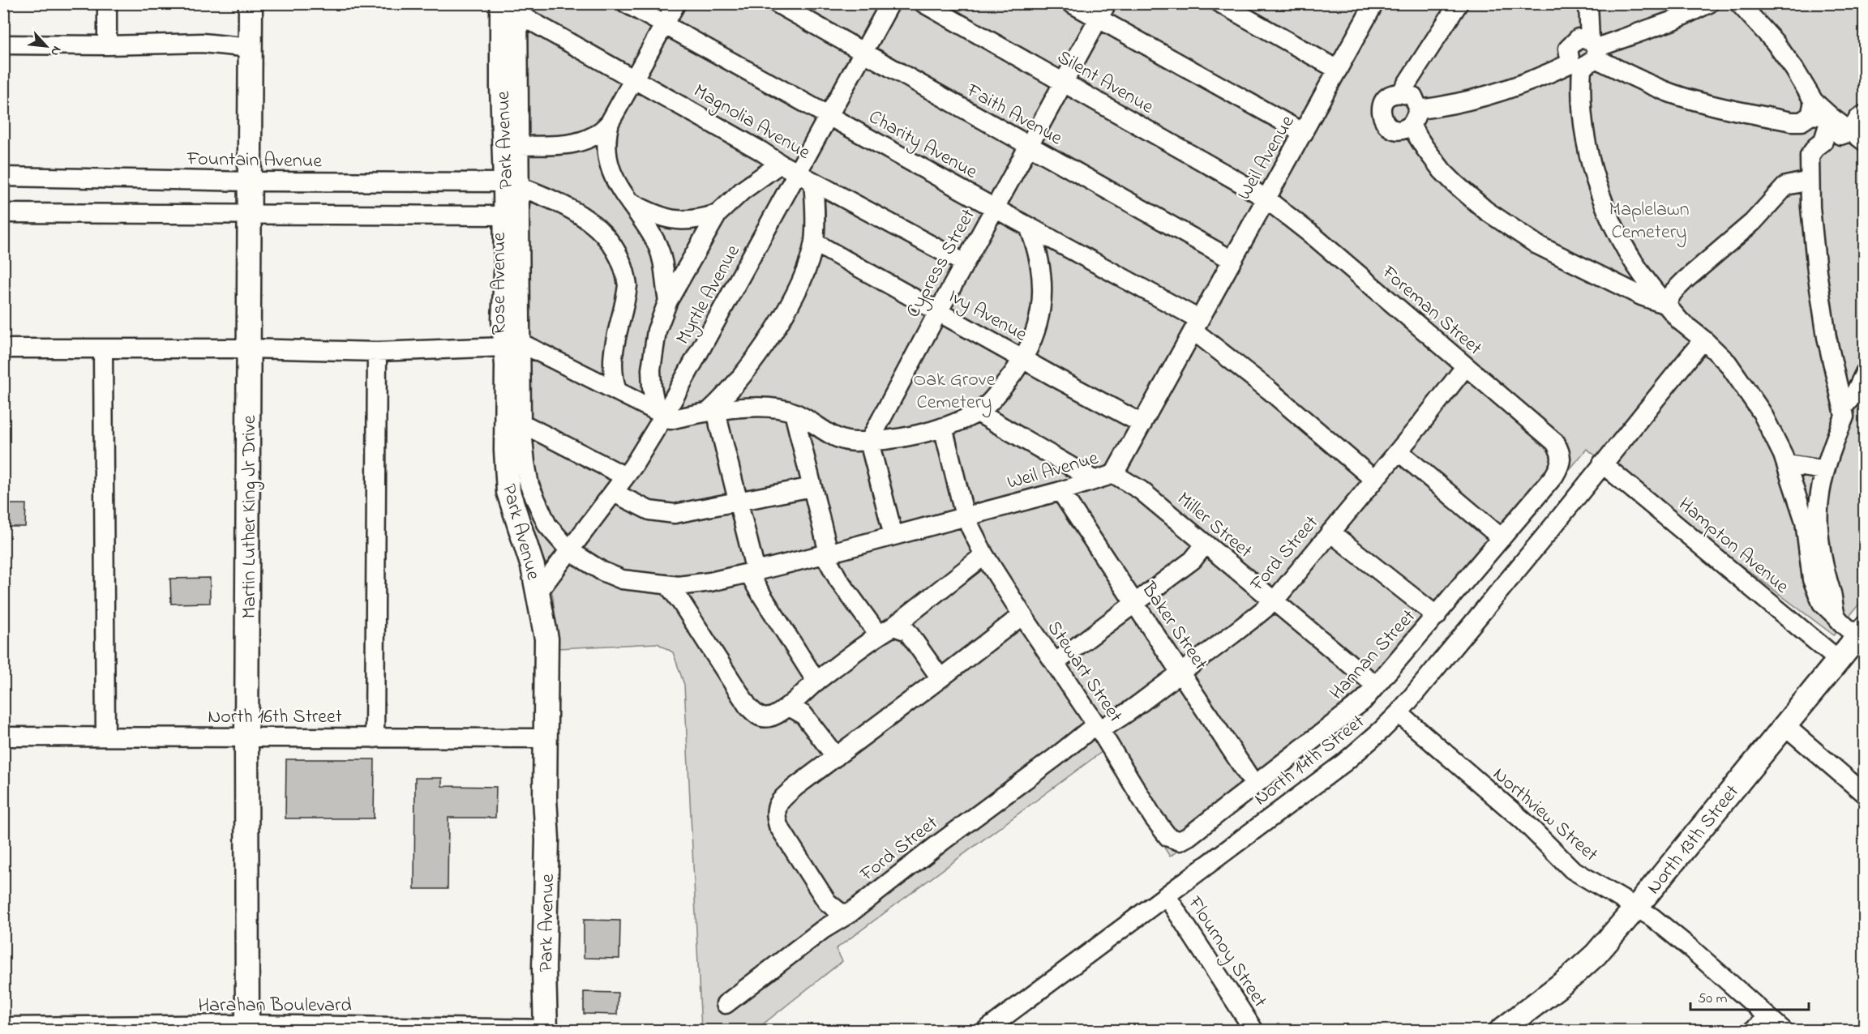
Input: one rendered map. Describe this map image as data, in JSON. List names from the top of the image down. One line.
{"streets":{"main road":["Park Avenue","Martin Luther King Jr Drive","North 13th Street"],"street":["Silent Avenue","Faith Avenue","Magnolia Avenue","Charity Avenue","Weil Avenue","Fountain Avenue","Cypress Street","Rose Avenue","Myrtle Avenue","Foreman Street","Ivy Avenue","Miller Street","Hampton Avenue","Ford Street","Baker Street","Hannan Street","Stewart Street","North 16th Street","North 14th Street","Northview Street","Flournoy Street","Harahan Boulevard"]},"crossings":[["Silent Avenue","Weil Avenue"],["Silent Avenue","Cypress Street"],["Silent Avenue","Foreman Street"],["Faith Avenue","Weil Avenue"],["Faith Avenue","Cypress Street"],["Faith Avenue","Myrtle Avenue"],["Magnolia Avenue","Park Avenue"],["Magnolia Avenue","Cypress Street"],["Magnolia Avenue","Rose Avenue"],["Magnolia Avenue","Myrtle Avenue"],["Park Avenue","Fountain Avenue"],["Park Avenue","Rose Avenue"],["Park Avenue","Myrtle Avenue"],["Park Avenue","North 16th Street"],["Park Avenue","Harahan Boulevard"],["Charity Avenue","Weil Avenue"],["Charity Avenue","Cypress Street"],["Charity Avenue","Myrtle Avenue"],["Charity Avenue","Ford Street"],["Weil Avenue","Rose Avenue"],["Weil Avenue","Myrtle Avenue"],["Weil Avenue","Foreman Street"],["Weil Avenue","Ivy Avenue"],["Weil Avenue","Miller Street"],["Weil Avenue","Baker Street"],["Weil Avenue","Stewart Street"],["Fountain Avenue","Rose Avenue"],["Fountain Avenue","Martin Luther King Jr Drive"],["Cypress Street","Ivy Avenue"],["Rose Avenue","Myrtle Avenue"],["Foreman Street","Ford Street"],["Foreman Street","Hannan Street"],["Martin Luther King Jr Drive","North 16th Street"],["Martin Luther King Jr Drive","Harahan Boulevard"],["Miller Street","Ford Street"],["Miller Street","Hannan Street"],["Hampton Avenue","North 14th Street"],["Hampton Avenue","North 13th Street"],["Ford Street","Baker Street"],["Ford Street","Stewart Street"],["Baker Street","Hannan Street"],["Hannan Street","Stewart Street"],["North 14th Street","Northview Street"],["North 14th Street","Flournoy Street"],["Northview Street","North 13th Street"]],"parks":["Maplelawn Cemetery","Oak Grove Cemetery"],"scale_bar":"50 m","north":"bottom right"}
